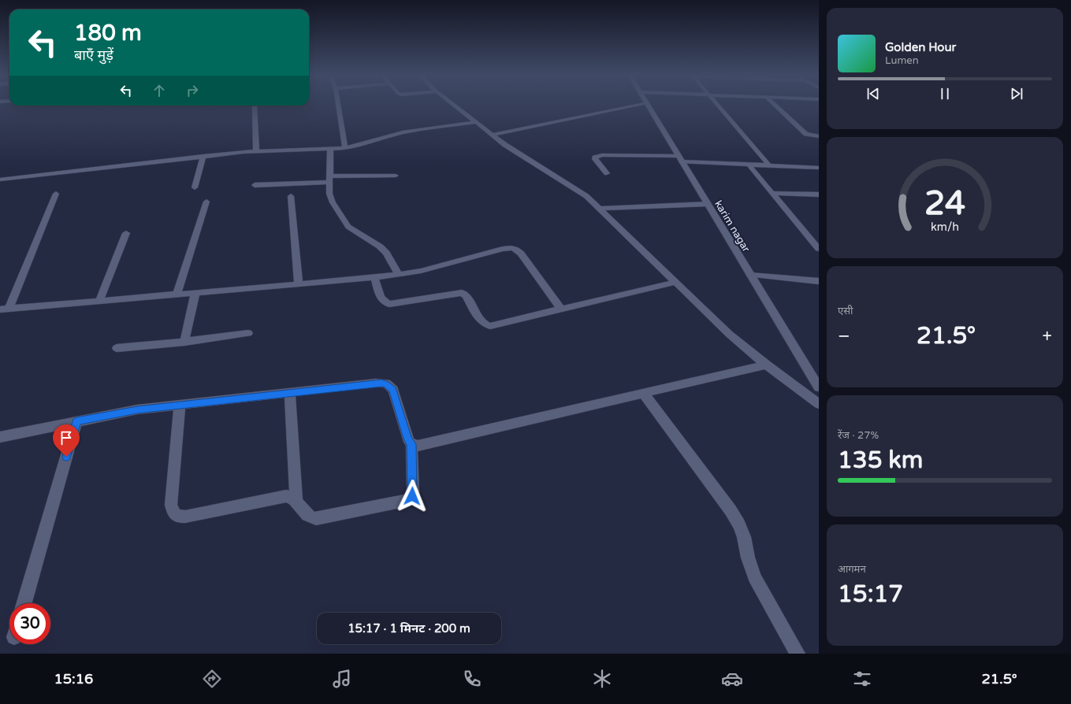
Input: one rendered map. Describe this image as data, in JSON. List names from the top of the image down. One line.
{"streets":{"street":["karim nagar"]},"page":{"turn":["180 m","बाएँ मुड़ें"],"song":["Golden Hour","Lumen"],"tile":["एसी",["रेंज · 27%","135 km"],["आगमन","15:17"]],"heat":["−","21.5°","+"],"limit":"30","trip":"15:17 · 1 मिनट · 200 m","tabs":["15:16","21.5°"],"gauge":["24","km/h"]}}
